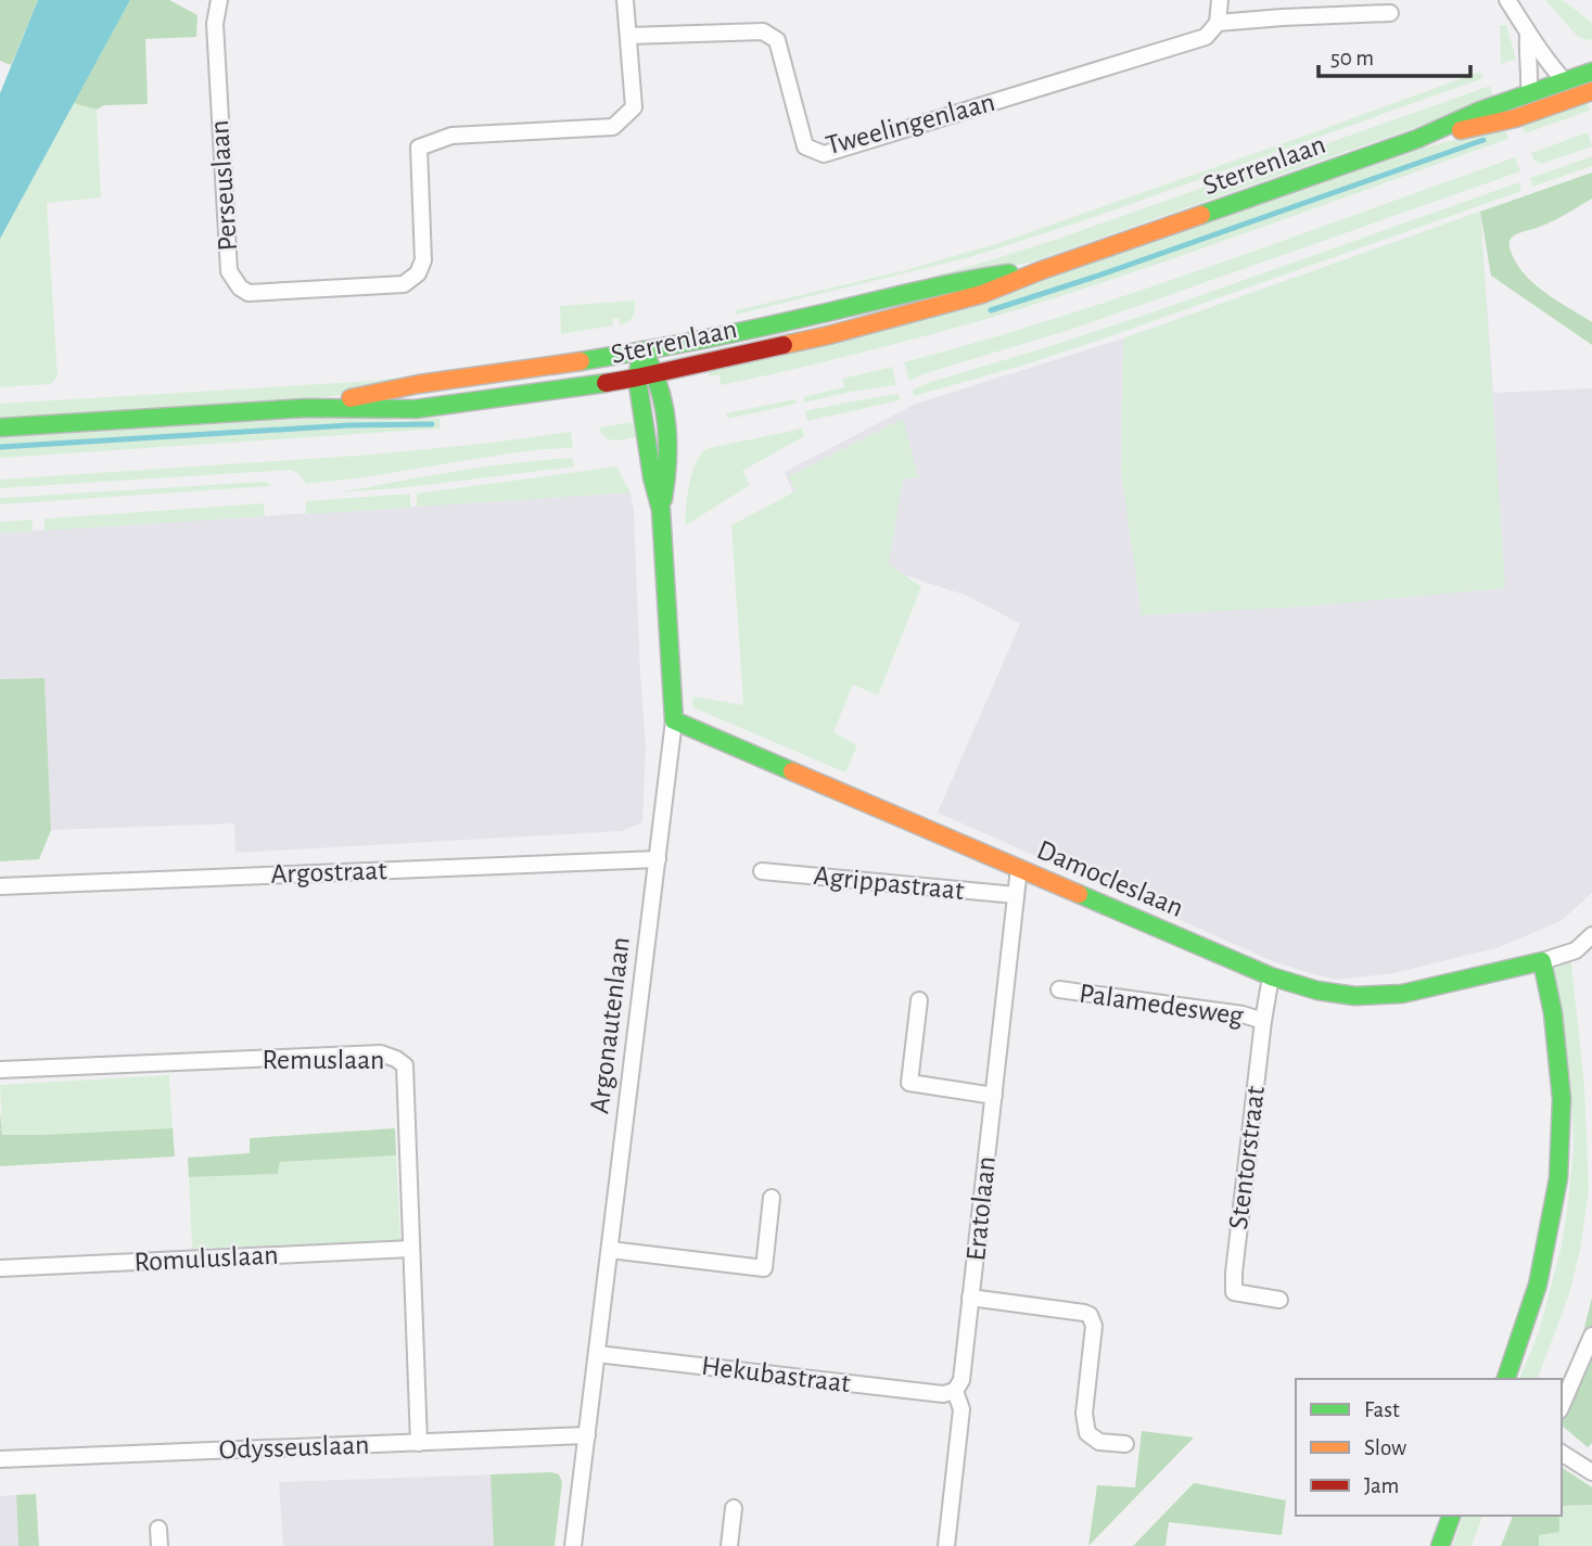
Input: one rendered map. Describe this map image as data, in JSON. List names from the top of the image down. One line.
{"streets":{"main road":["Sterrenlaan","Damocleslaan","Argonautenlaan"],"street":["Tweelingenlaan","Perseuslaan","Argostraat","Agrippastraat","Palamedesweg","Remuslaan","Stentorstraat","Eratolaan","Romuluslaan","Hekubastraat","Odysseuslaan"]},"crossings":[["Tweelingenlaan","Perseuslaan"],["Sterrenlaan","Argonautenlaan"],["Argostraat","Argonautenlaan"],["Damocleslaan","Argonautenlaan"],["Damocleslaan","Stentorstraat"],["Damocleslaan","Eratolaan"],["Agrippastraat","Eratolaan"],["Palamedesweg","Stentorstraat"],["Argonautenlaan","Hekubastraat"],["Argonautenlaan","Odysseuslaan"],["Remuslaan","Romuluslaan"],["Remuslaan","Odysseuslaan"],["Eratolaan","Hekubastraat"]],"legend":["Fast","Slow","Jam"],"scale_bar":"50 m"}
